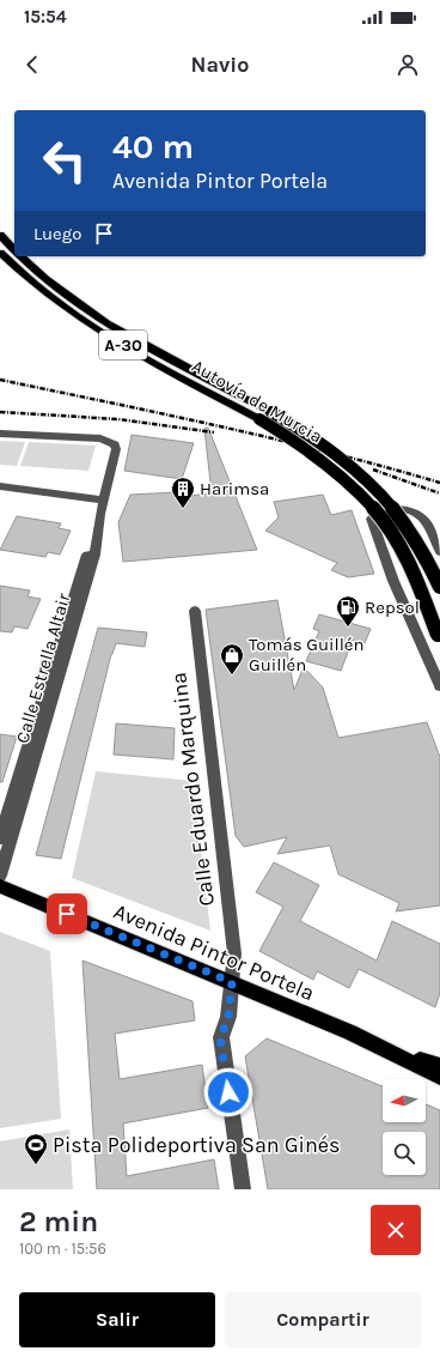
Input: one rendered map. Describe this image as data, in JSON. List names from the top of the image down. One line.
{"streets":{"highway":["A-30","Autovía de Murcia"],"main road":["Avenida Pintor Portela"],"street":["Calle Estrella Altair","Calle Eduardo Marquina"]},"crossings":[["Calle Eduardo Marquina","Avenida Pintor Portela"]],"places":{"building":["Harimsa"],"fuel station":["Repsol"],"shop":["Tomás Guillén Guillén"],"sports":["Pista Polideportiva San Ginés"]},"north":"left","page":{"status":"15:54","header":"Navio","turn":["40 m","Avenida Pintor Portela"],"then":"Luego","heading":["2 min","100 m · 15:56"],"buttons":["Salir","Compartir"]}}
